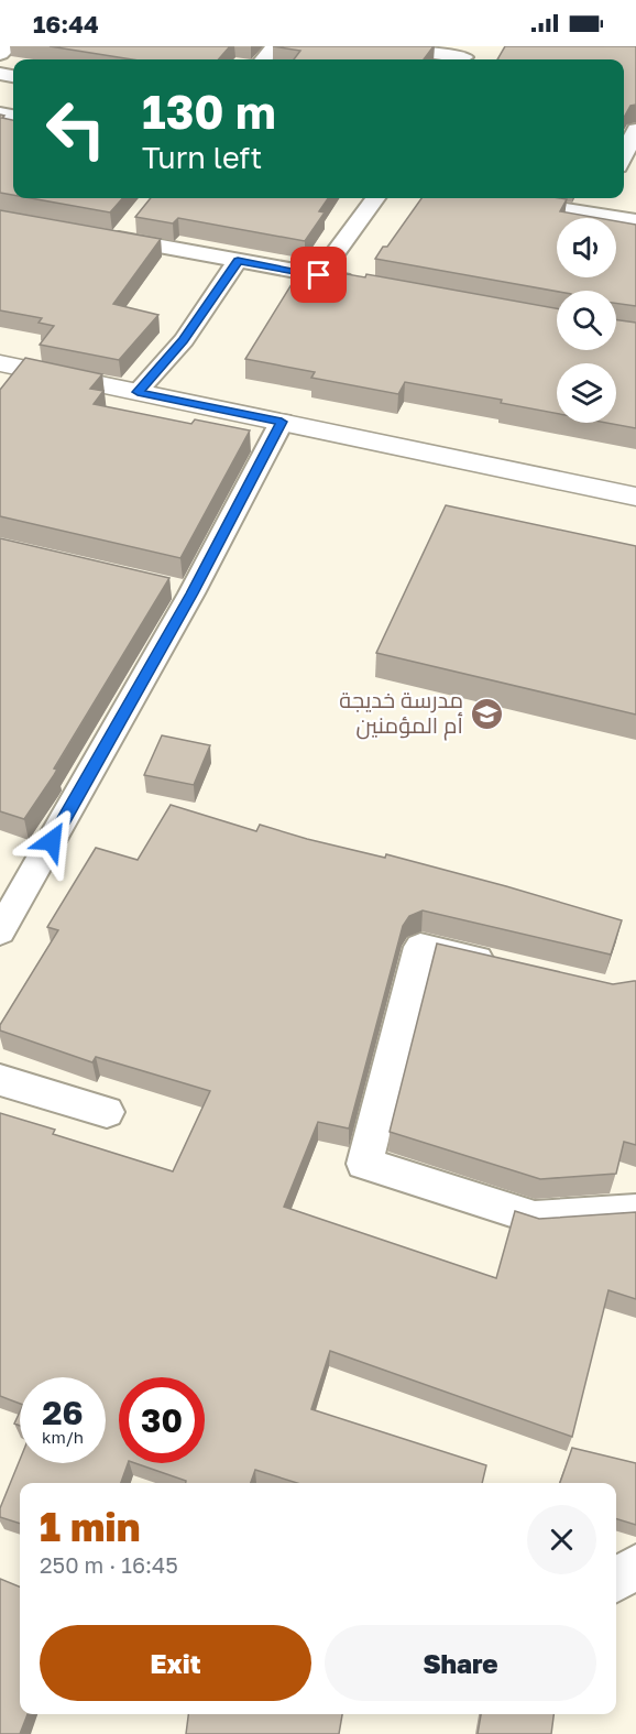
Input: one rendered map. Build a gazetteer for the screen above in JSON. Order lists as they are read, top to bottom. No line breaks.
{"places":{"school or university":["مدرسة خديجة أم المؤمنين"]},"page":{"status":"16:44","turn":["130 m","Turn left"],"speed":"26 km/h","limit":"30","heading":["1 min","250 m · 16:45"],"buttons":["Exit","Share"]}}
